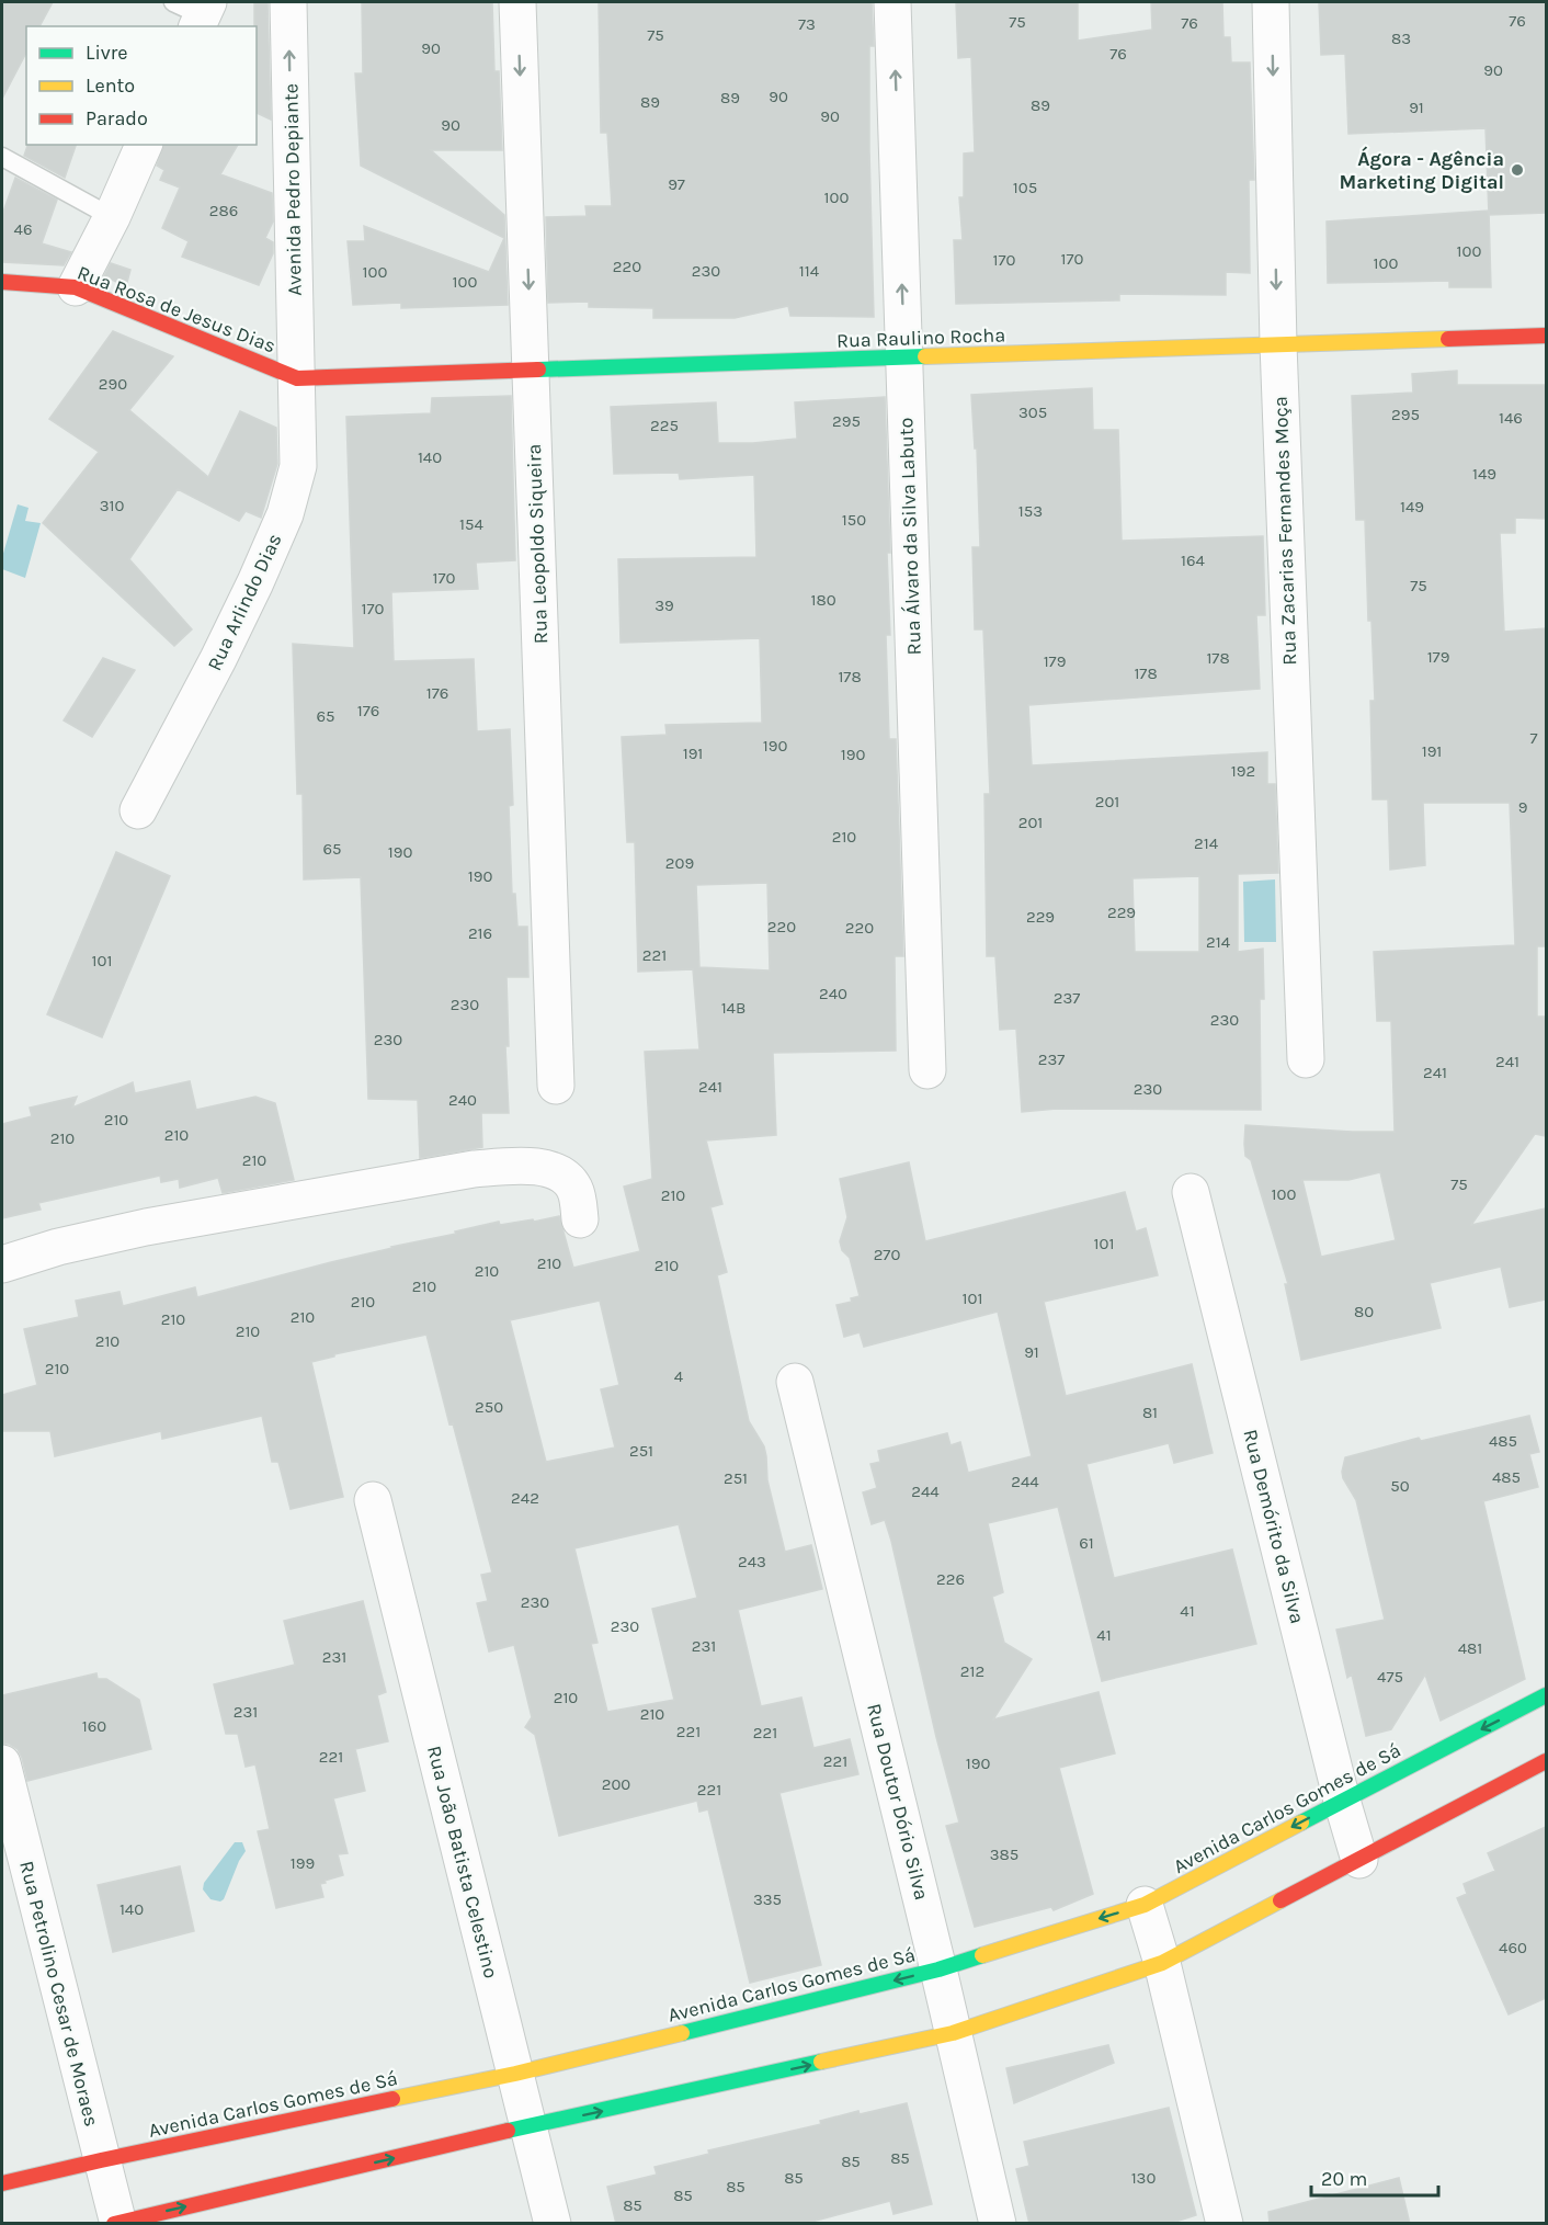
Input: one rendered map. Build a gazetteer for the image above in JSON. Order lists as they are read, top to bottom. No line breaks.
{"streets":{"street":["Avenida Pedro Depiante","Rua Rosa de Jesus Dias","Rua Raulino Rocha","Rua Zacarias Fernandes Moça","Rua Álvaro da Silva Labuto","Rua Leopoldo Siqueira","Rua Arlindo Dias","Rua Demórito da Silva","Rua Doutor Dório Silva","Avenida Carlos Gomes de Sá","Rua João Batista Celestino","Rua Petrolino Cesar de Moraes"]},"crossings":[["Avenida Pedro Depiante","Rua Rosa de Jesus Dias"],["Avenida Pedro Depiante","Rua Raulino Rocha"],["Avenida Pedro Depiante","Rua Arlindo Dias"],["Rua Rosa de Jesus Dias","Rua Raulino Rocha"],["Rua Rosa de Jesus Dias","Rua Arlindo Dias"],["Rua Raulino Rocha","Rua Zacarias Fernandes Moça"],["Rua Raulino Rocha","Rua Álvaro da Silva Labuto"],["Rua Raulino Rocha","Rua Leopoldo Siqueira"],["Rua Raulino Rocha","Rua Arlindo Dias"],["Rua Demórito da Silva","Avenida Carlos Gomes de Sá"],["Rua Doutor Dório Silva","Avenida Carlos Gomes de Sá"],["Avenida Carlos Gomes de Sá","Rua João Batista Celestino"],["Avenida Carlos Gomes de Sá","Rua Petrolino Cesar de Moraes"]],"one_way":["Avenida Pedro Depiante"],"places":["Ágora - Agência Marketing Digital"],"house_numbers":["76","75","76","73","75","83","90","76","90","90","89","89","89","91","90","90","97","105","100","286","46","100","170","170","100","220","230","114","100","100","290","305","295","146","295","225","140","149","310","149","153","150","154","164","170","75","180","39","170","179","178","179","178","178","176","176","65","7","190","191","191","190","192","201","9","201","210","214","65","190","209","190","229","229","220","220","216","214","221","101","240","237","230","14B","230","230","237","241","241","241","230","240","210","210","210","210","75","100","210","101","270","210","210","210","210","101","210","80","210","210","210","210","91","210","4","250","81","485","251","485","251","244","50","244","242","61","243","226","230","41","230","41","231","481","231","212","475","210","231","210","160","221","221","221","221","190","200","221","385","199","335","140","460","85","85","85","130","85","85","85"],"legend":["Livre","Lento","Parado"],"scale_bar":"20 m"}
